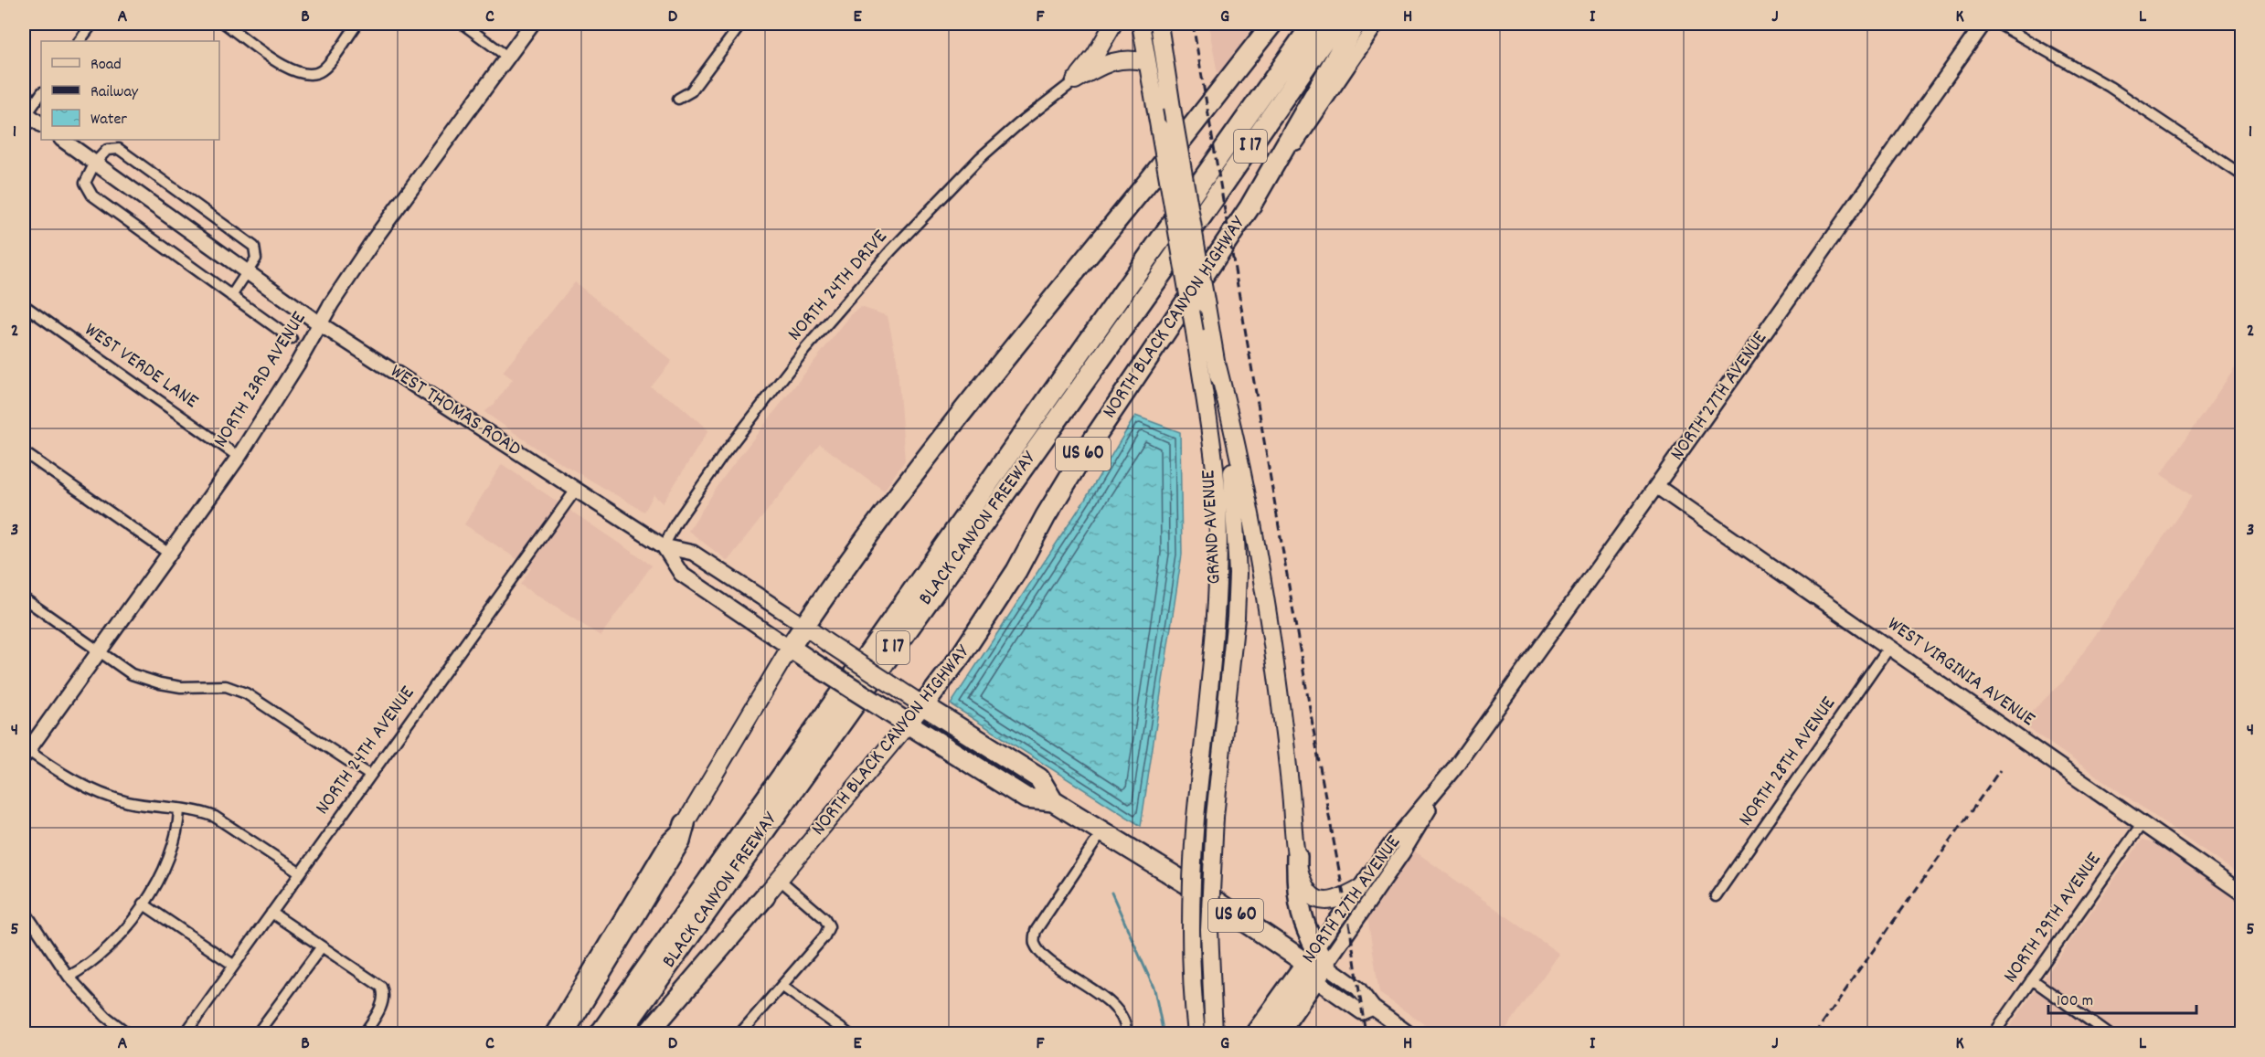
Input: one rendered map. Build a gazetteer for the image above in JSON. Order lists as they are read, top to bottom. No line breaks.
{"streets":{"highway":["I 17","NORTH BLACK CANYON HIGHWAY","NORTH 27TH AVENUE","WEST THOMAS ROAD","US 60","BLACK CANYON FREEWAY"],"main road":["NORTH 23RD AVENUE","GRAND AVENUE","WEST VIRGINIA AVENUE"],"street":["NORTH 24TH DRIVE","WEST VERDE LANE","NORTH 24TH AVENUE","NORTH 28TH AVENUE","NORTH 29TH AVENUE"]},"crossings":[["NORTH 24TH DRIVE","WEST THOMAS ROAD"],["NORTH BLACK CANYON HIGHWAY","WEST THOMAS ROAD"],["WEST VERDE LANE","NORTH 23RD AVENUE"],["NORTH 23RD AVENUE","WEST THOMAS ROAD"],["NORTH 27TH AVENUE","WEST THOMAS ROAD"],["NORTH 27TH AVENUE","WEST VIRGINIA AVENUE"],["WEST THOMAS ROAD","NORTH 24TH AVENUE"],["WEST VIRGINIA AVENUE","NORTH 28TH AVENUE"],["WEST VIRGINIA AVENUE","NORTH 29TH AVENUE"]],"legend":["Road","Railway","Water"],"scale_bar":"100 m","grid":{"columns":["A","B","C","D","E","F","G","H","I","J","K","L"],"rows":["1","2","3","4","5"]}}
